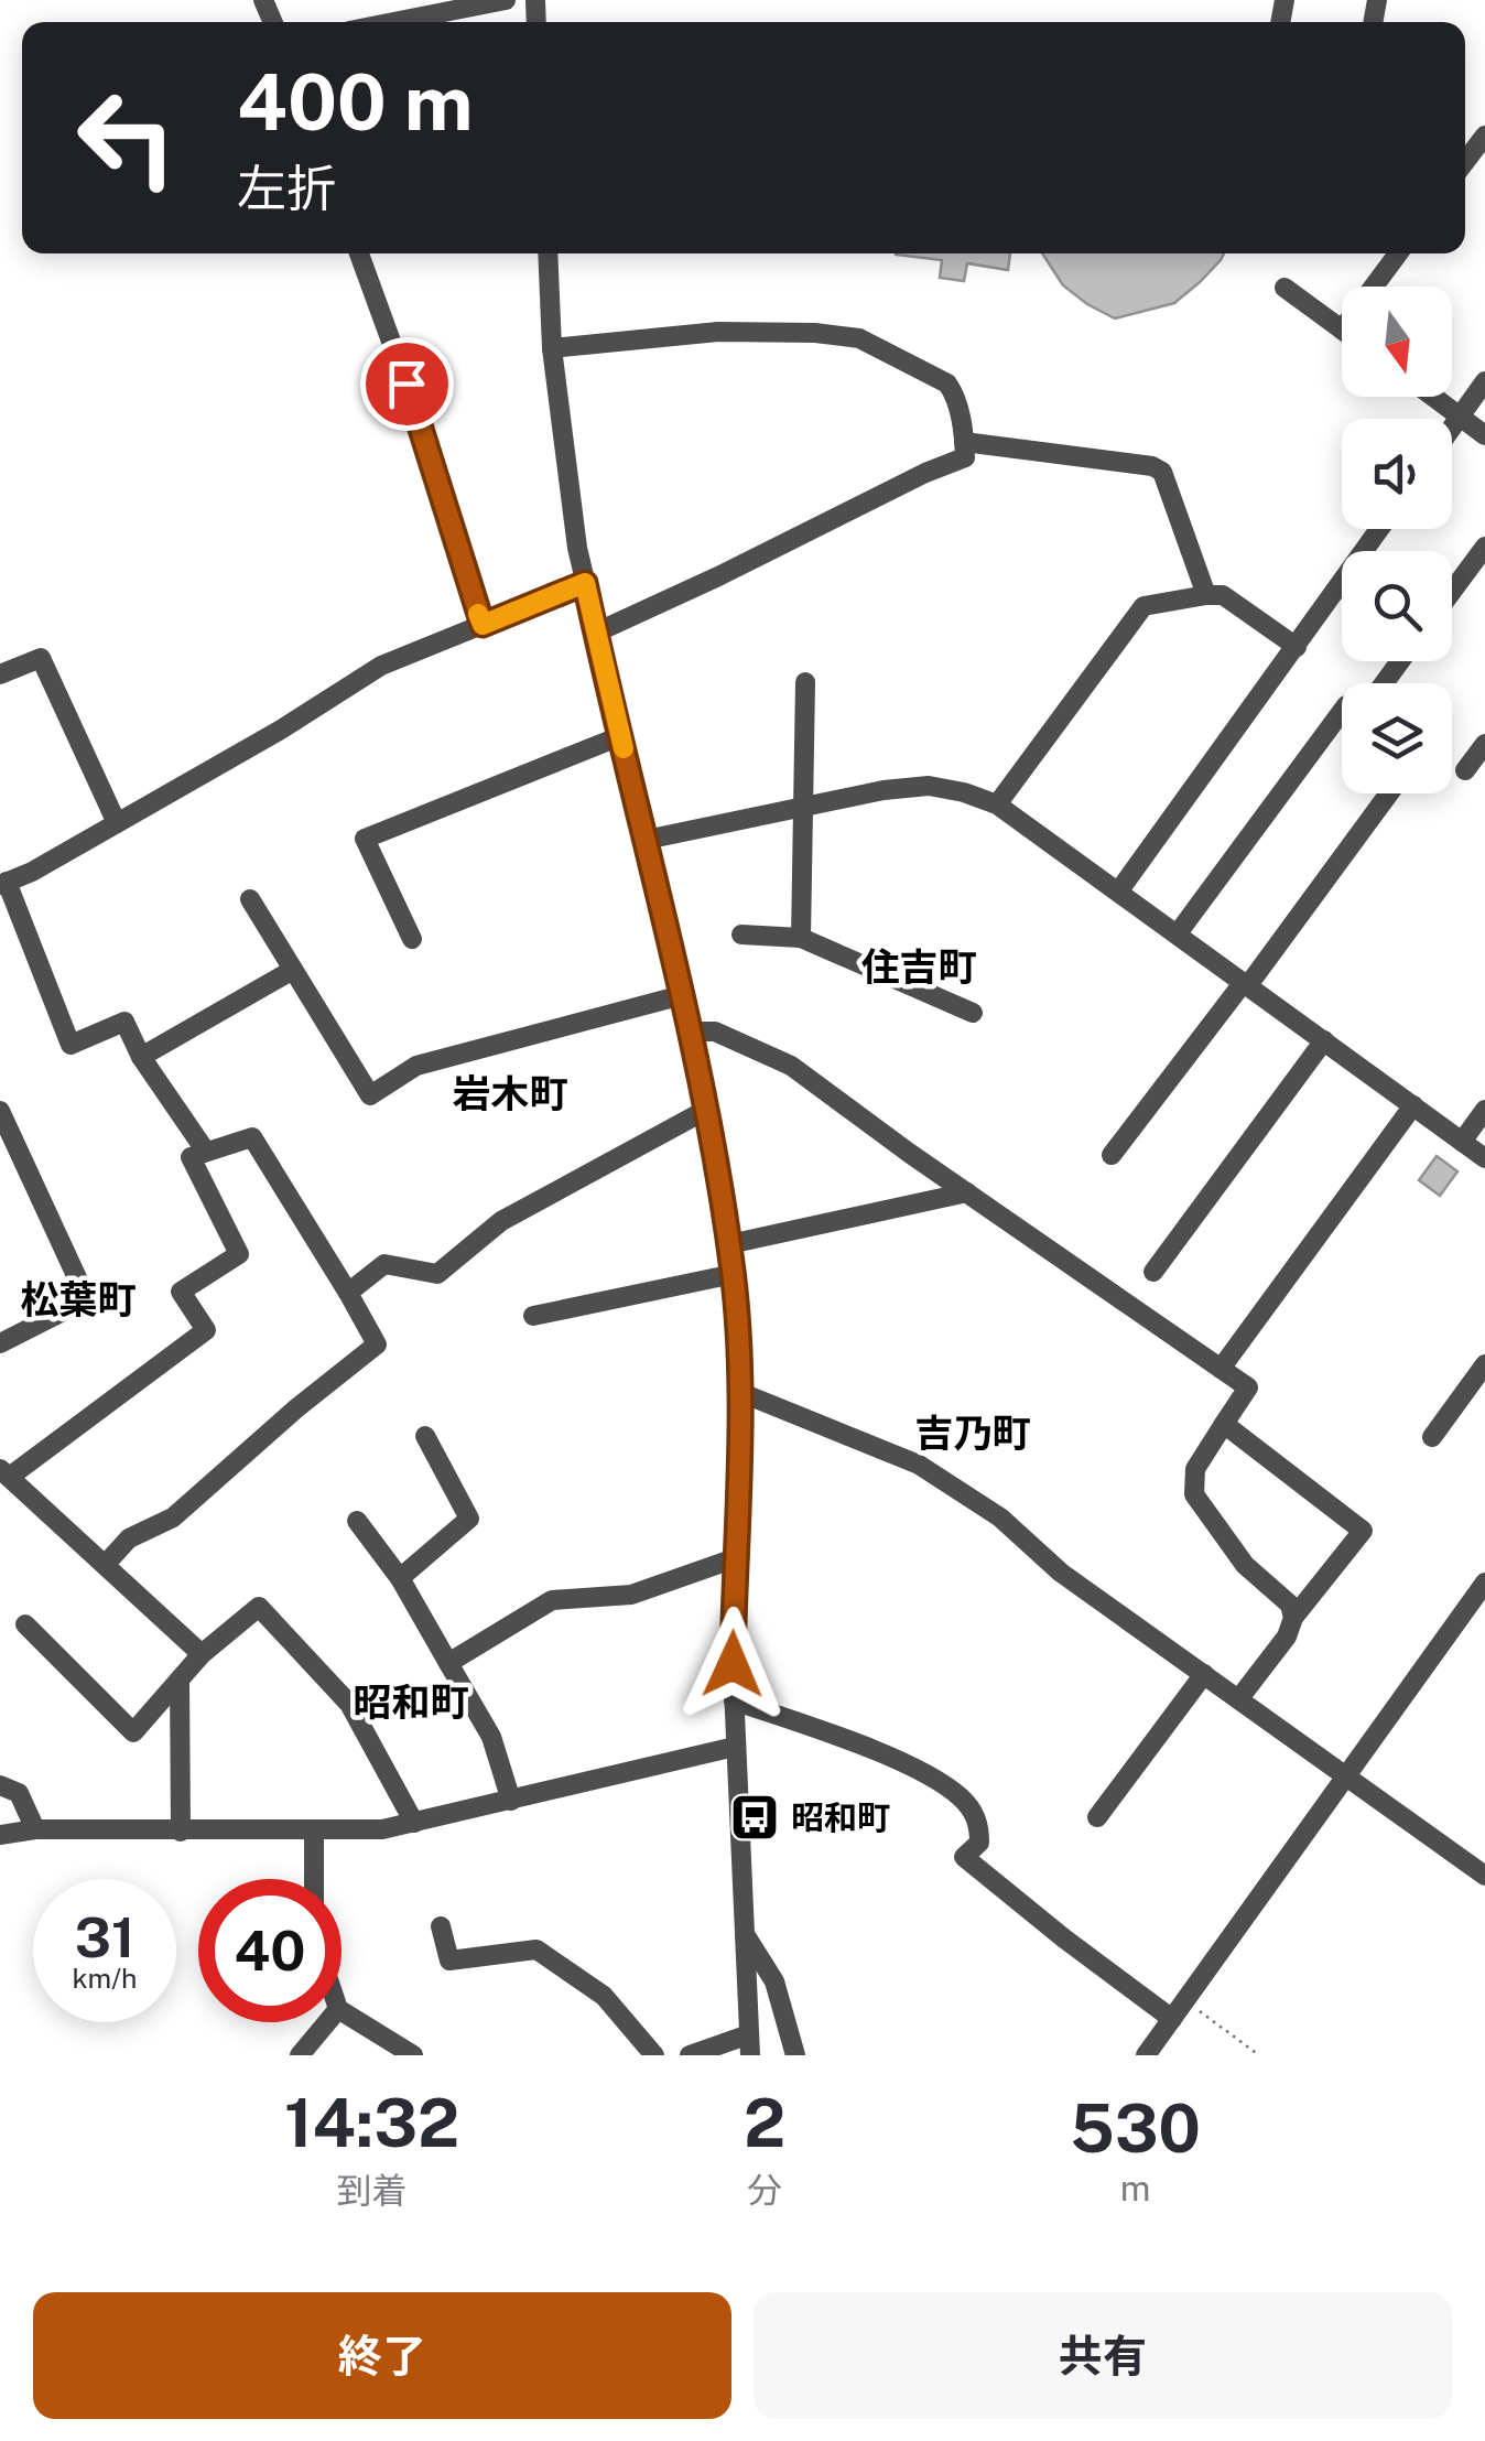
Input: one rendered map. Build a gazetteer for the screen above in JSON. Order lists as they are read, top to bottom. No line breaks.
{"districts":["住吉町","岩木町","松葉町","吉乃町","昭和町"],"places":{"bus stop":["昭和町"]},"north":"bottom","page":{"turn":["400 m","左折"],"speed":"31 km/h","limit":"40","eta":["14:32","到着","2","分","530","m"],"buttons":["終了","共有"]}}
